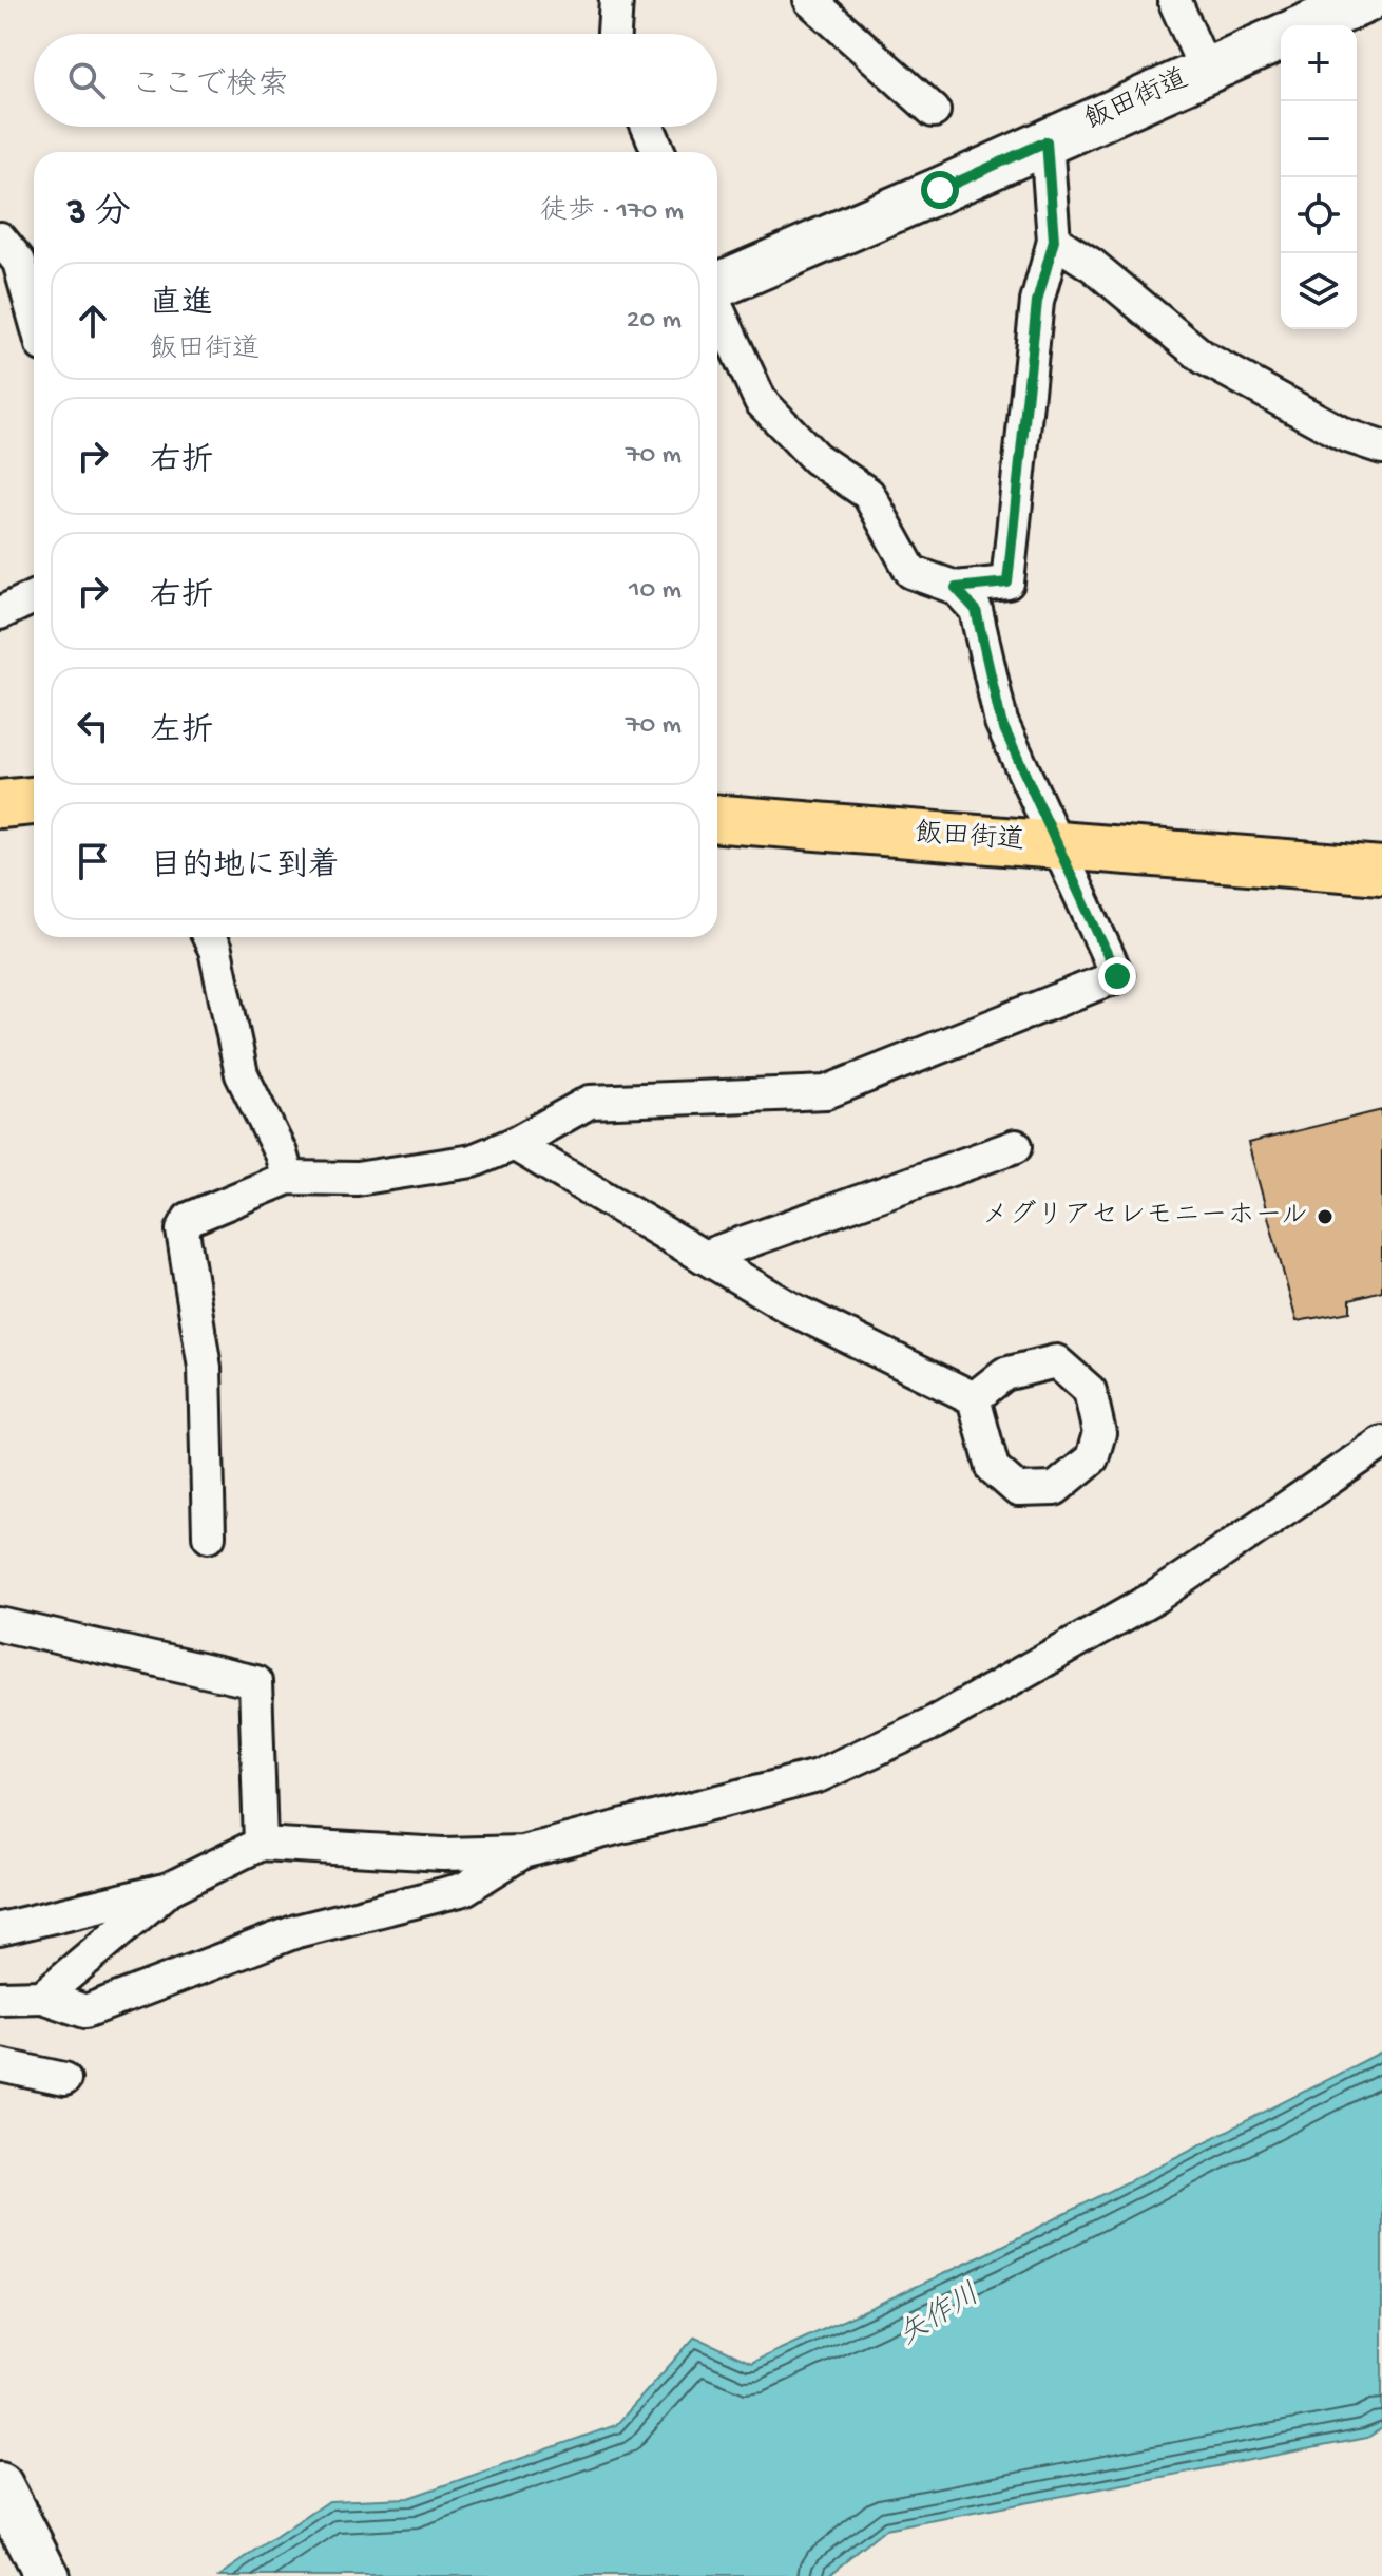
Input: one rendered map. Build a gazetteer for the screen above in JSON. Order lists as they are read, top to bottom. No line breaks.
{"streets":{"highway":["飯田街道"]},"water":["矢作川"],"places":["メグリアセレモニーホール"],"page":{"map_buttons":["+","−"],"search":"ここで検索","heading":["3 分","徒歩 · 170 m"],"list":[["直進","飯田街道","20 m"],["右折","70 m"],["右折","10 m"],["左折","70 m"],"目的地に到着"]}}
